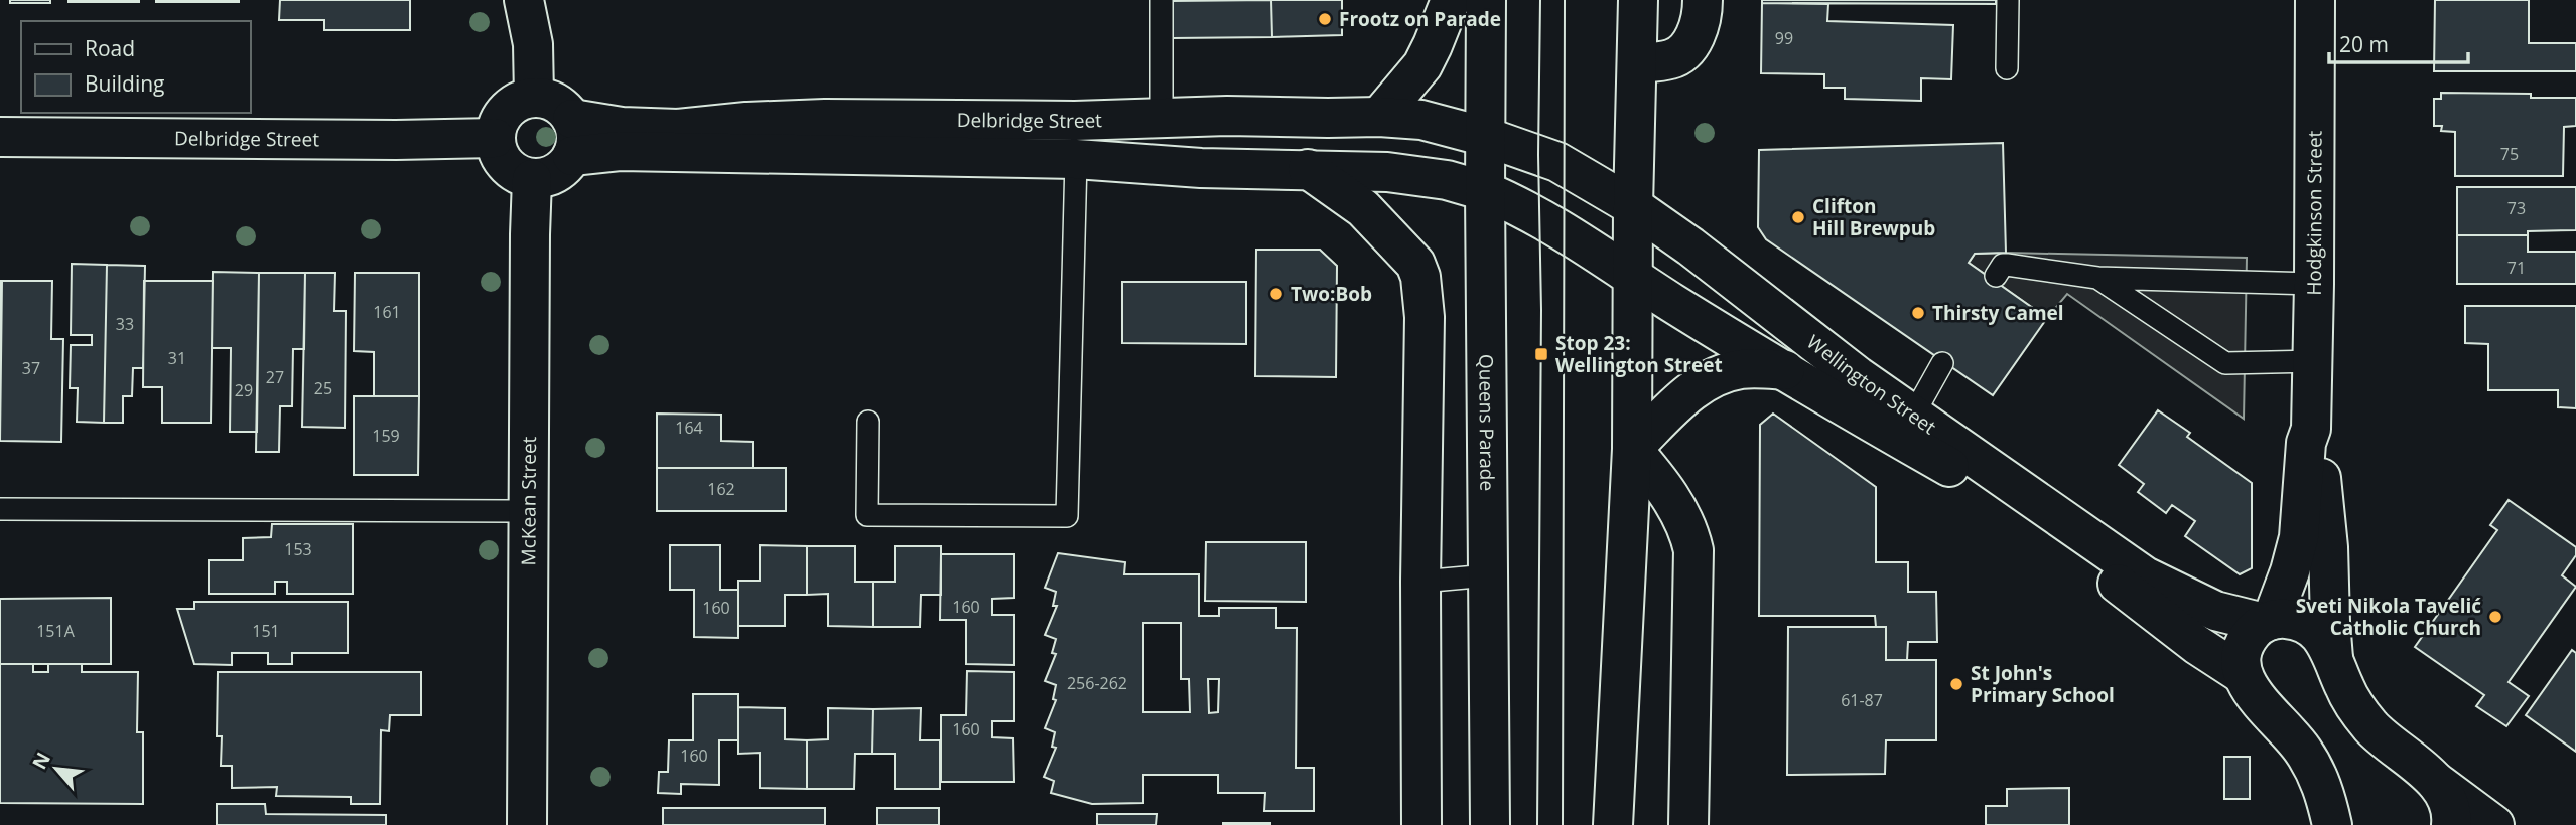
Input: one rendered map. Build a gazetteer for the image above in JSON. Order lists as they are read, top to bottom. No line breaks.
{"streets":{"street":["Delbridge Street","Hodgkinson Street","Wellington Street","Queens Parade","McKean Street"]},"crossings":[["Delbridge Street","Wellington Street"],["Delbridge Street","Queens Parade"],["Delbridge Street","McKean Street"],["Hodgkinson Street","Wellington Street"],["Wellington Street","Queens Parade"]],"places":{"other":["Frootz on Parade","Clifton Hill Brewpub","Two:Bob","Thirsty Camel","Sveti Nikola Tavelić Catholic Church","St John's Primary School"],"transit":["Stop 23: Wellington Street"]},"house_numbers":["99","75","73","71","161","33","31","37","27","25","29","164","159","162","153","160","160","151A","151","256-262","61-87","160","160"],"legend":["Road","Building"],"scale_bar":"20 m","north":"top left"}
